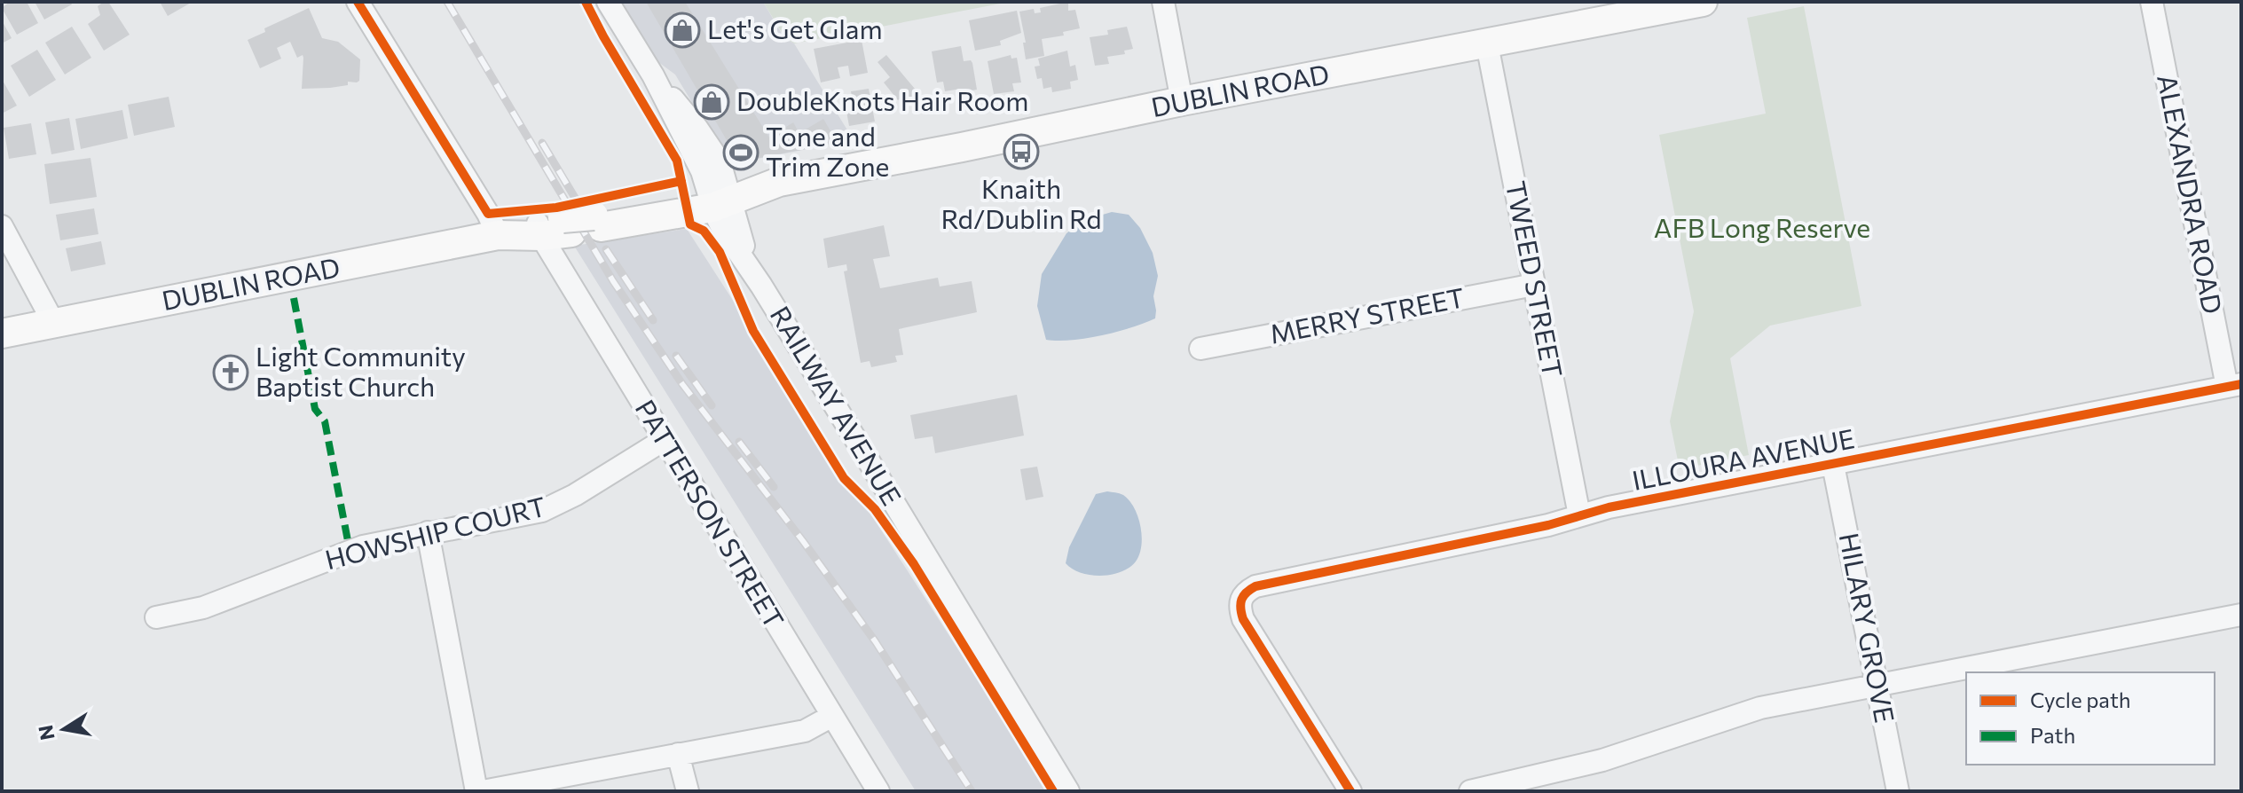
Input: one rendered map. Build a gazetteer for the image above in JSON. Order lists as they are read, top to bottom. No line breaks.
{"streets":{"main road":["DUBLIN ROAD"],"street":["ALEXANDRA ROAD","TWEED STREET","MERRY STREET","RAILWAY AVENUE","ILLOURA AVENUE","PATTERSON STREET","HOWSHIP COURT","HILARY GROVE"]},"crossings":[["DUBLIN ROAD","TWEED STREET"],["DUBLIN ROAD","RAILWAY AVENUE"],["DUBLIN ROAD","PATTERSON STREET"],["ALEXANDRA ROAD","ILLOURA AVENUE"],["TWEED STREET","MERRY STREET"],["TWEED STREET","ILLOURA AVENUE"],["ILLOURA AVENUE","HILARY GROVE"],["PATTERSON STREET","HOWSHIP COURT"]],"parks":["AFB Long Reserve"],"places":{"shop":["Let's Get Glam","DoubleKnots Hair Room"],"bus stop":["Knaith Rd/Dublin Rd"],"sports":["Tone and Trim Zone"],"church":["Light Community Baptist Church"]},"legend":["Cycle path","Path"],"north":"left"}
